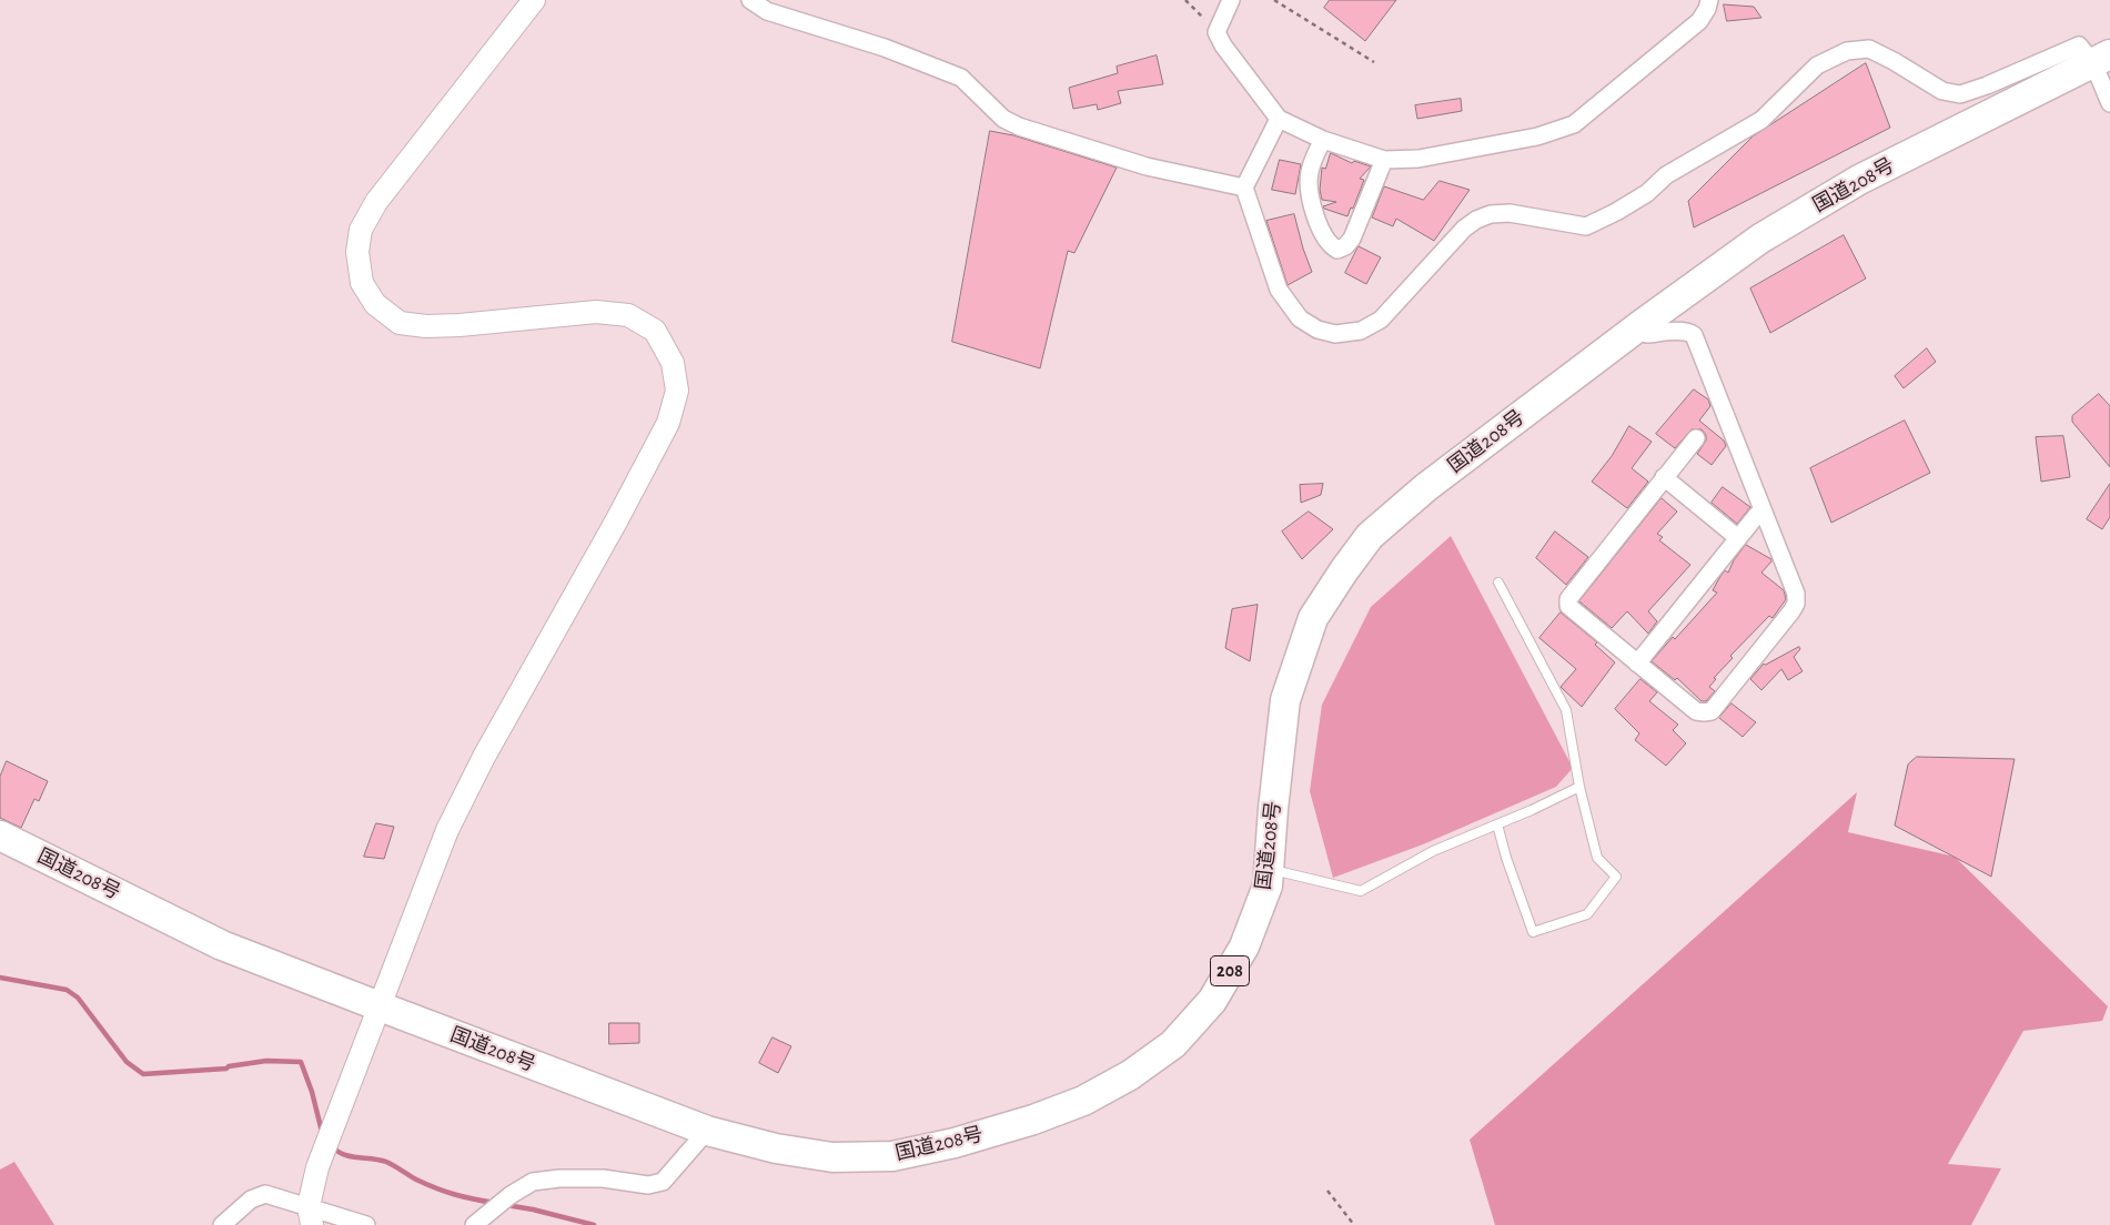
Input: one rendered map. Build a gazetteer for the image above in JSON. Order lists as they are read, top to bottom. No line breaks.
{"streets":{"highway":["国道208号","208"]}}
